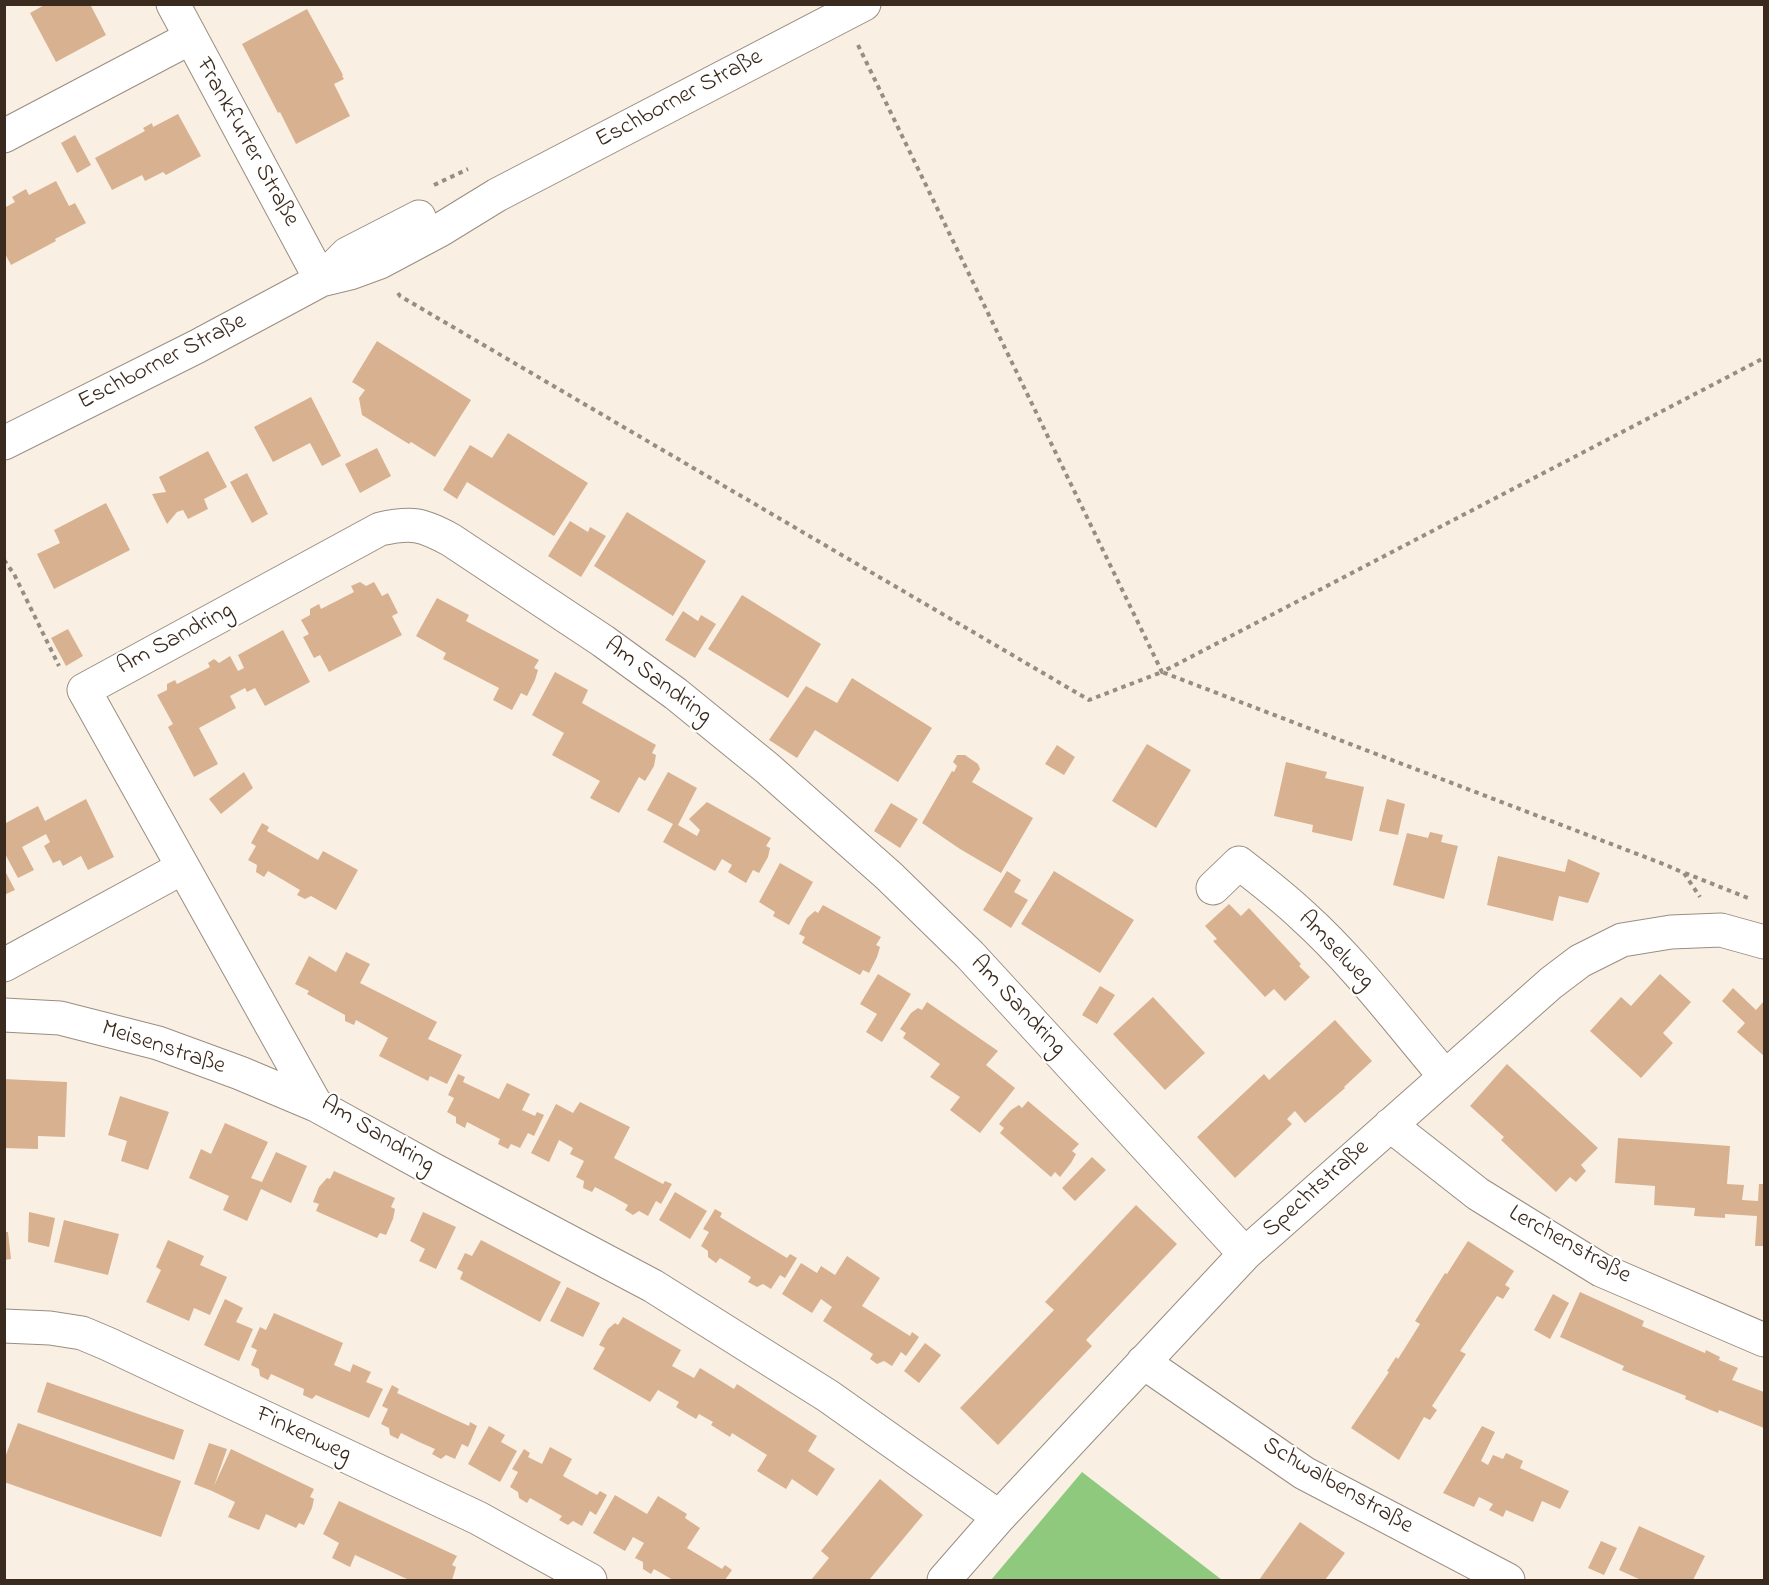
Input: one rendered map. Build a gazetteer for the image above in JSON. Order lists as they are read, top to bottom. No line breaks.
{"streets":{"street":["Eschborner Straße","Frankfurter Straße","Am Sandring","Amselweg","Meisenstraße","Spechtstraße","Lerchenstraße","Finkenweg","Schwalbenstraße"]},"crossings":[["Eschborner Straße","Frankfurter Straße"],["Am Sandring","Meisenstraße"],["Am Sandring","Spechtstraße"],["Amselweg","Spechtstraße"],["Spechtstraße","Lerchenstraße"],["Spechtstraße","Schwalbenstraße"]]}
